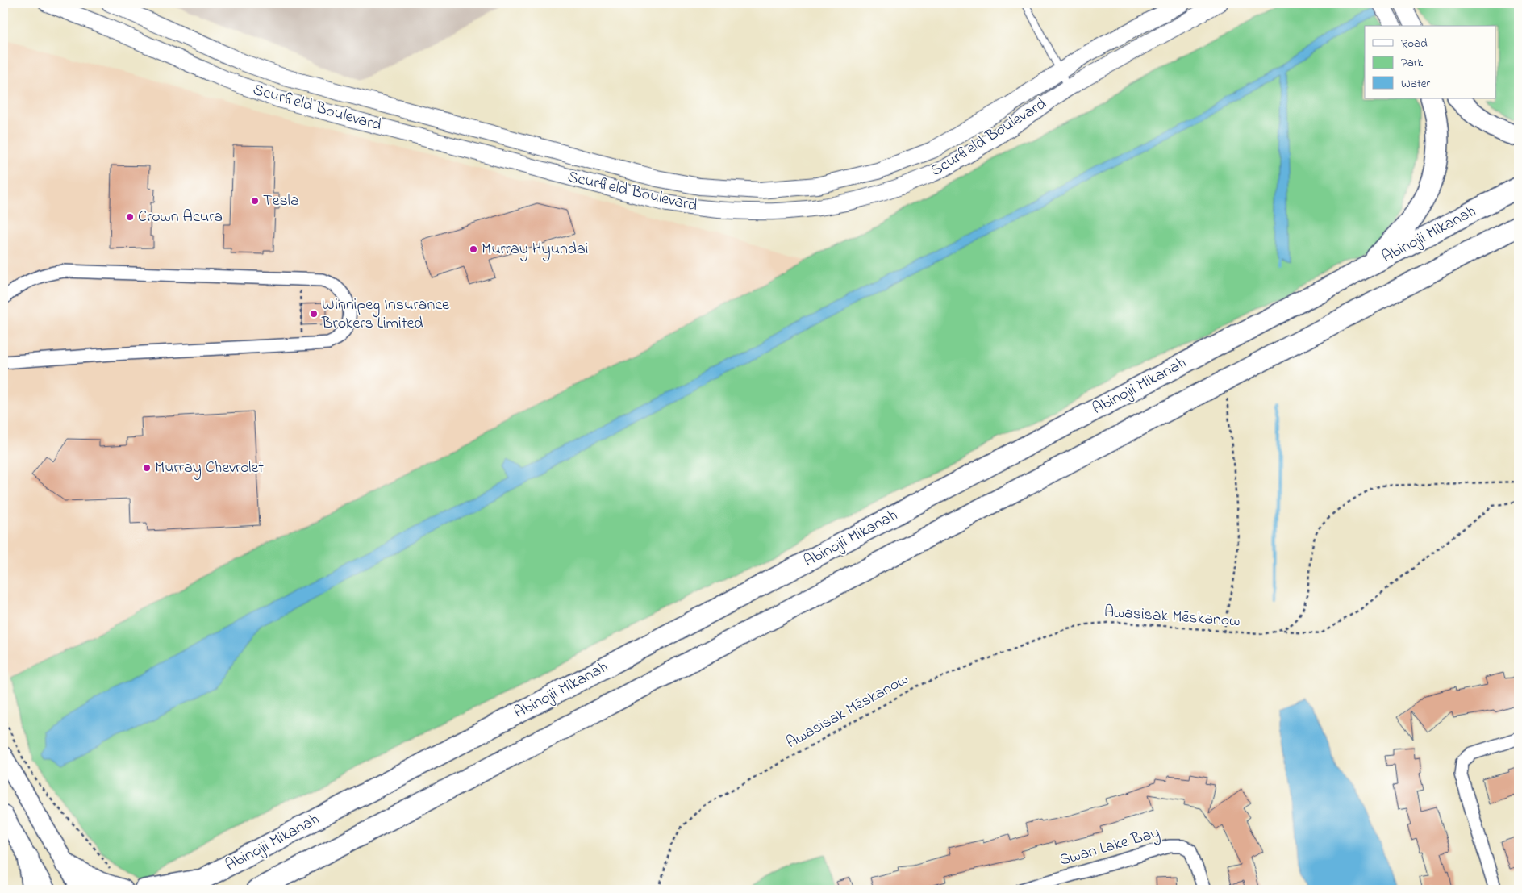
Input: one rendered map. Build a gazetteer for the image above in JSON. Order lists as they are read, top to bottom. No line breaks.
{"streets":{"main road":["Abinojii Mikanah"],"street":["Scurfield Boulevard","Swan Lake Bay"],"path":["Awasisak Mēskanow"]},"places":["Tesla","Crown Acura","Murray Hyundai","Winnipeg Insurance Brokers Limited","Murray Chevrolet"],"legend":["Road","Park","Water"]}
